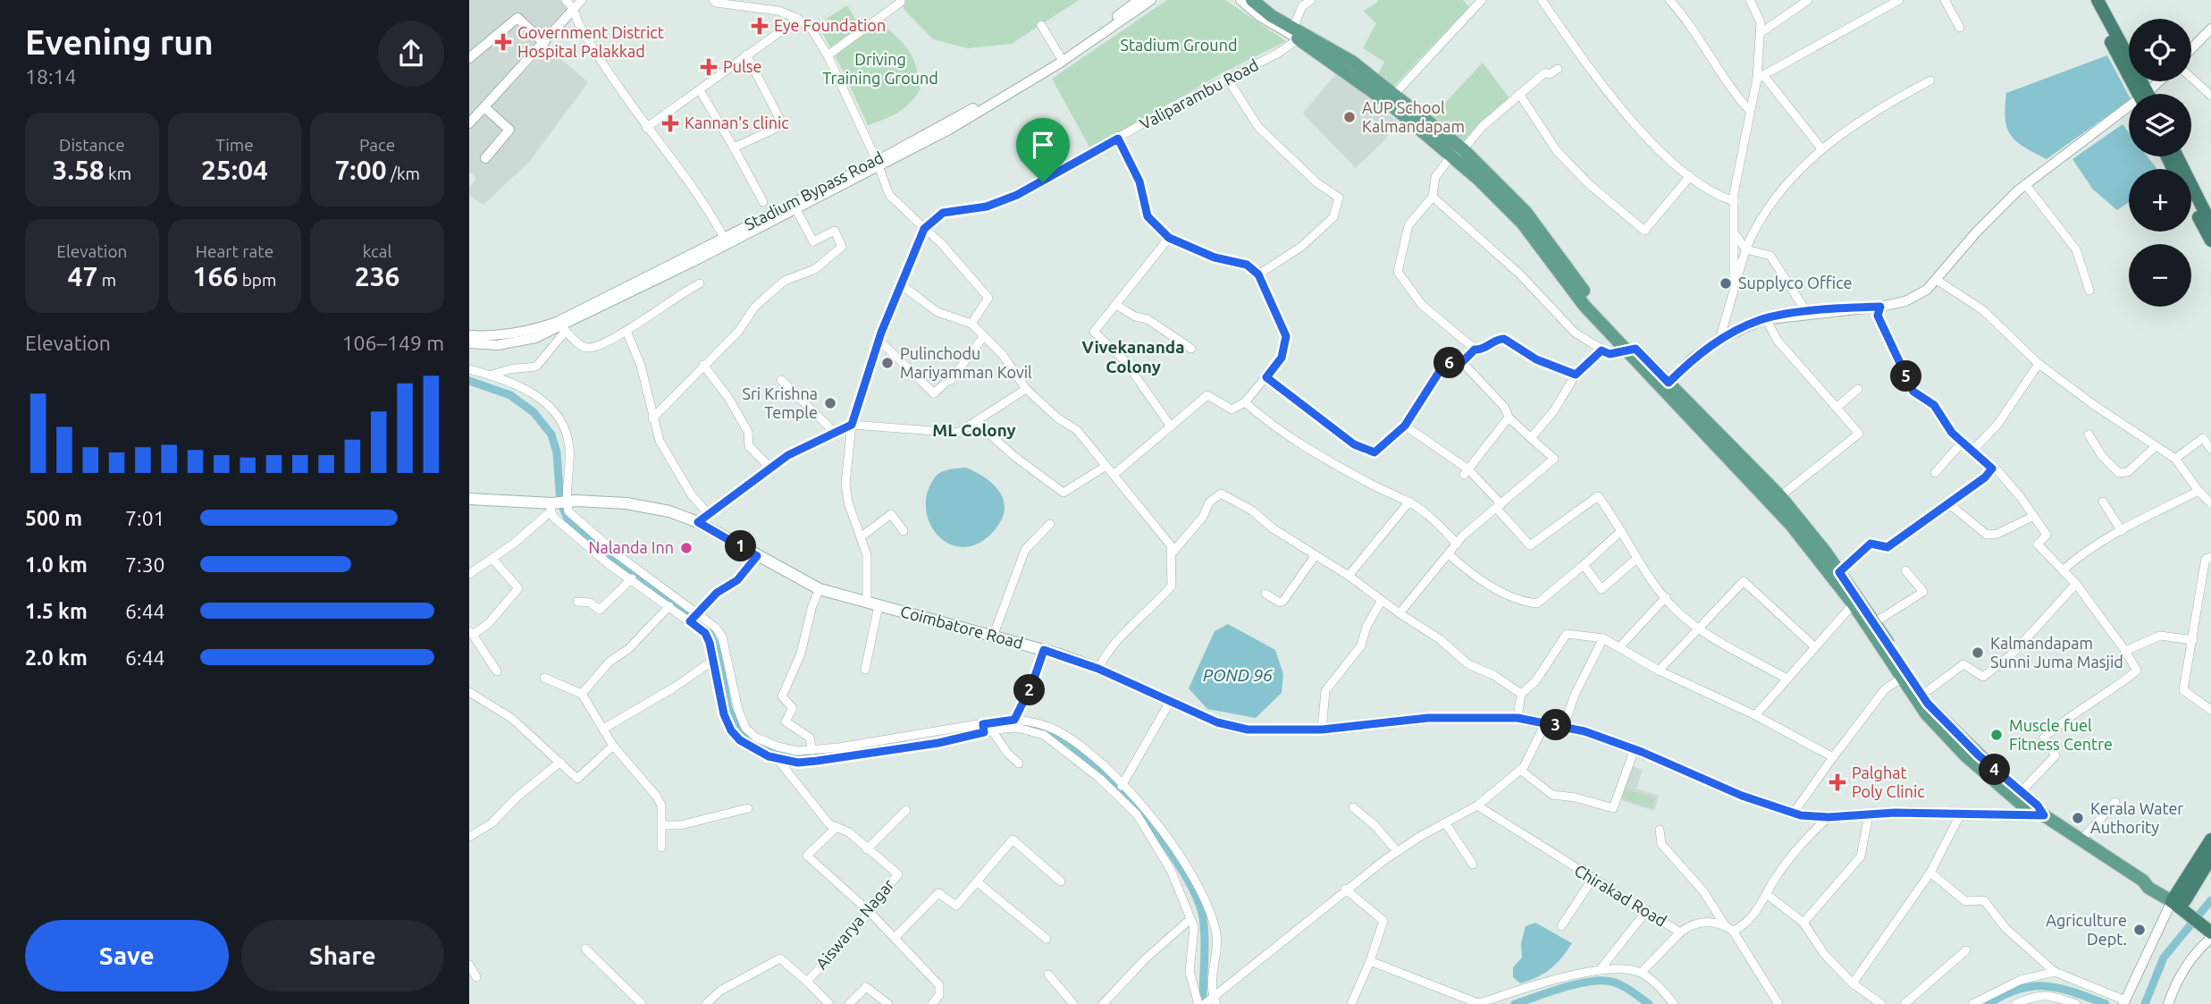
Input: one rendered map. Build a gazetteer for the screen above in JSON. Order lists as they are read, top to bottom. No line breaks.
{"streets":{"main road":["Coimbatore Road"],"street":["Valiparambu Road","Stadium Bypass Road","Chirakad Road","Aiswarya Nagar"]},"districts":["Vivekananda Colony","ML Colony"],"water":["POND 96"],"parks":["Stadium Ground","Driving Training Ground"],"places":{"health":["Eye Foundation","Government District Hospital Palakkad","Pulse","Kannan's clinic","Palghat Poly Clinic"],"other":["AUP School Kalmandapam","Supplyco Office","Pulinchodu Mariyamman Kovil","Sri Krishna Temple","Nalanda Inn","Kalmandapam Sunni Juma Masjid","Muscle fuel Fitness Centre","Kerala Water Authority","Agriculture Dept."]},"page":{"heading":["Evening run","18:14"],"map_buttons":["+","−"],"stats":[["Distance","3.58 km"],["Time","25:04"],["Pace","7:00 /km"],["Elevation","47 m"],["Heart rate","166 bpm"],["kcal","236"]],"chart":["Elevation","106–149 m"],"pins":["6","5","1","2","3","4"],"list":[{"name":"500 m","note":"7:01"},{"name":"1.0 km","note":"7:30"},{"name":"1.5 km","note":"6:44"},{"name":"2.0 km","note":"6:44"}],"buttons":["Save","Share"]}}
